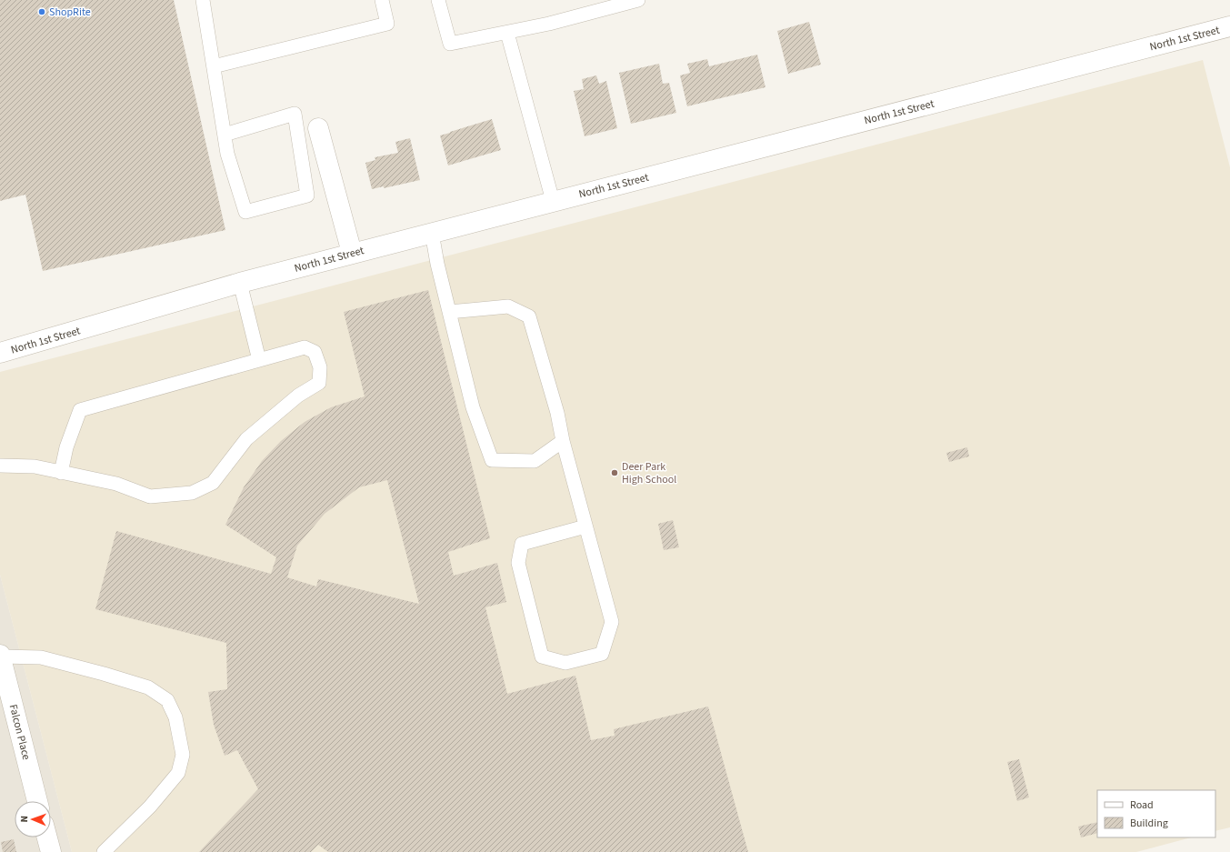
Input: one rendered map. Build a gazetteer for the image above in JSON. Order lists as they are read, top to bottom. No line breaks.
{"streets":{"street":["North 1st Street","Falcon Place"]},"places":["ShopRite","Deer Park High School"],"legend":["Road","Building"],"north":"left"}
